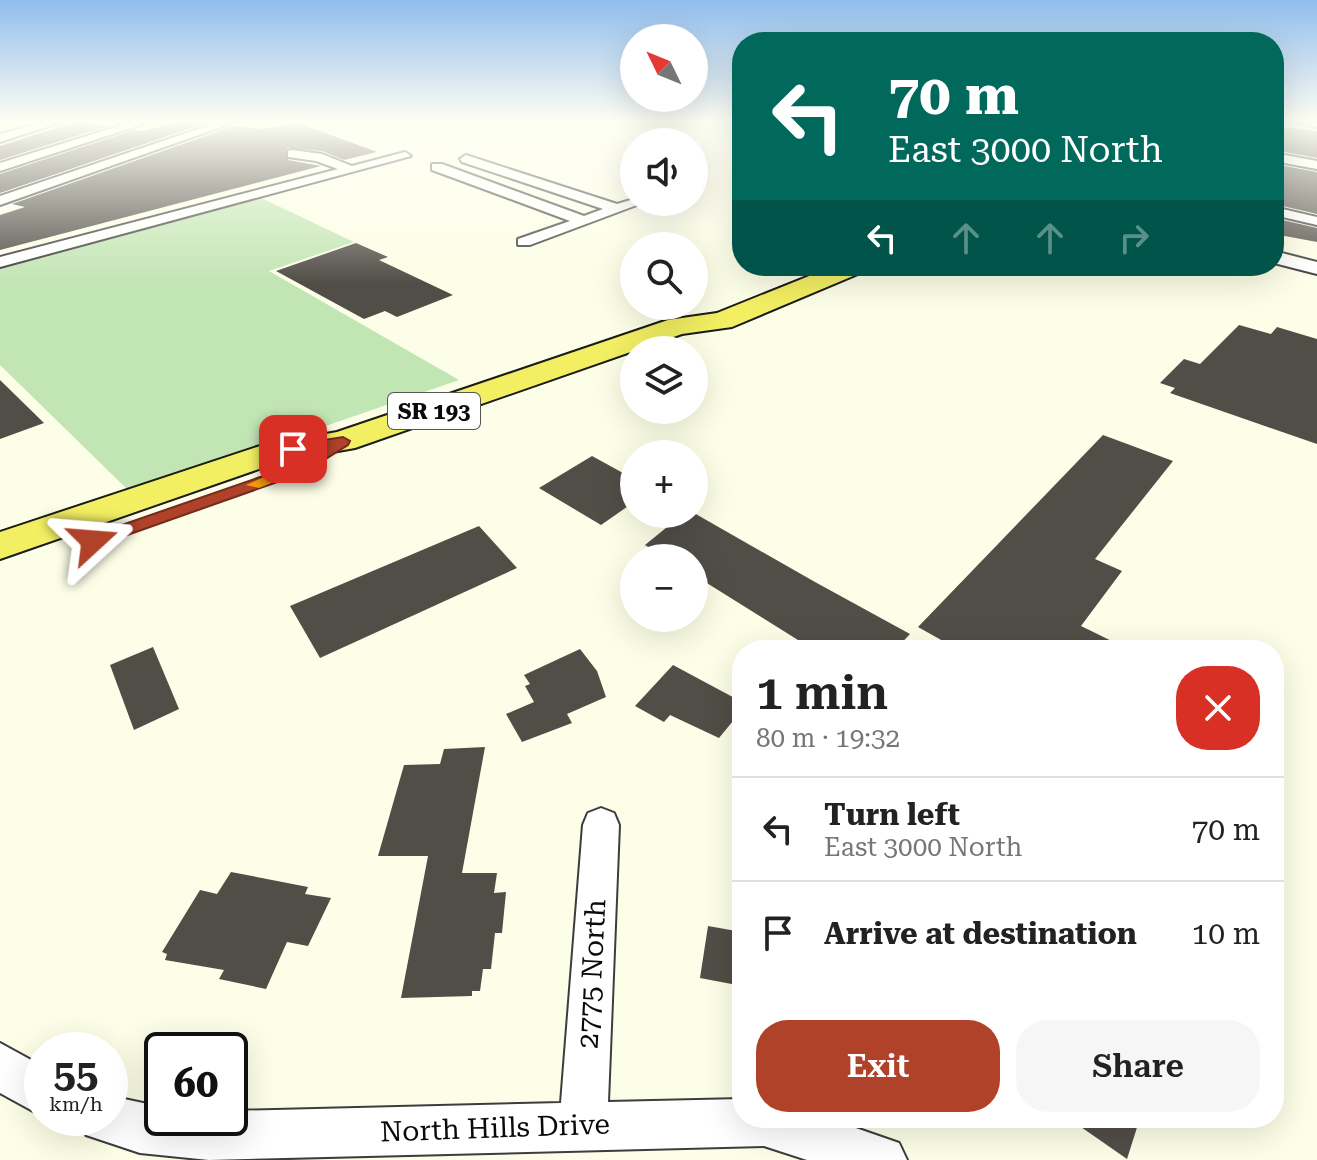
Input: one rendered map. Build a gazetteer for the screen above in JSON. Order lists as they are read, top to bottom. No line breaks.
{"streets":{"main road":["SR 193"],"street":["2775 North","North Hills Drive"]},"crossings":[["2775 North","North Hills Drive"]],"north":"top left","page":{"map_buttons":["+","−"],"turn":["70 m","East 3000 North"],"heading":["1 min","80 m · 19:32"],"list":[{"name":"Turn left","note":"East 3000 North","value":"70 m"},{"name":"Arrive at destination","value":"10 m"}],"buttons":["Exit","Share"],"speed":"55 km/h","limit":"60"}}
